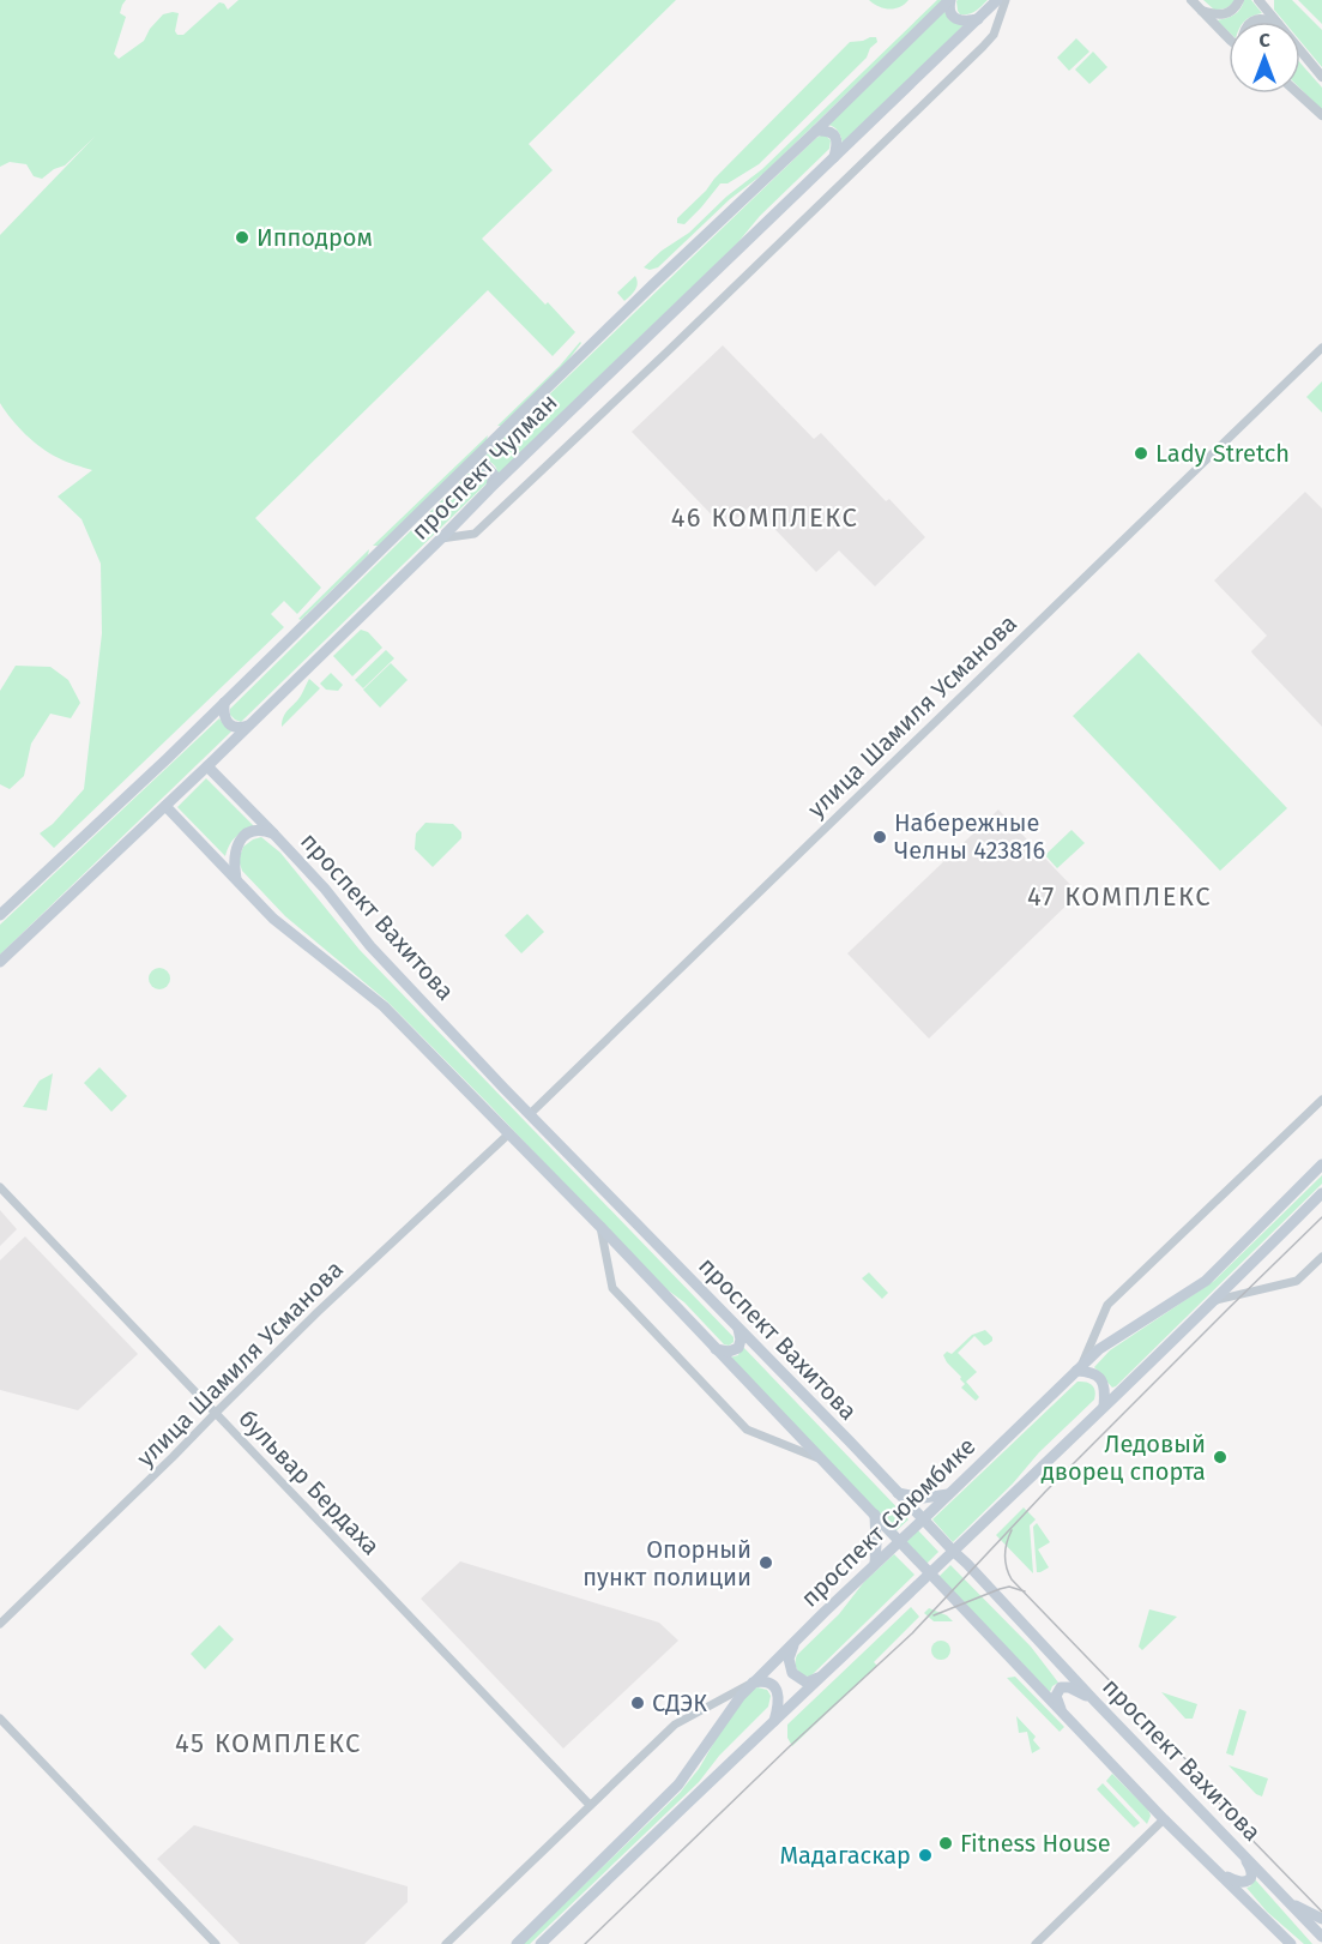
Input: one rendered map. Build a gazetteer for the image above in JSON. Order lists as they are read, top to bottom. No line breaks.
{"streets":{"main road":["проспект Чулман","проспект Вахитова","проспект Сююмбике"],"street":["улица Шамиля Усманова","бульвар Бердаха"]},"crossings":[["проспект Чулман","проспект Вахитова"],["улица Шамиля Усманова","проспект Вахитова"],["улица Шамиля Усманова","бульвар Бердаха"],["проспект Вахитова","проспект Сююмбике"]],"districts":["46 КОМПЛЕКС","47 КОМПЛЕКС","45 КОМПЛЕКС"],"places":["Ипподром","Lady Stretch","Набережные Челны 423816","Ледовый дворец спорта","Опорный пункт полиции","СДЭК","Fitness House","Мадагаскар"],"north":"top"}
